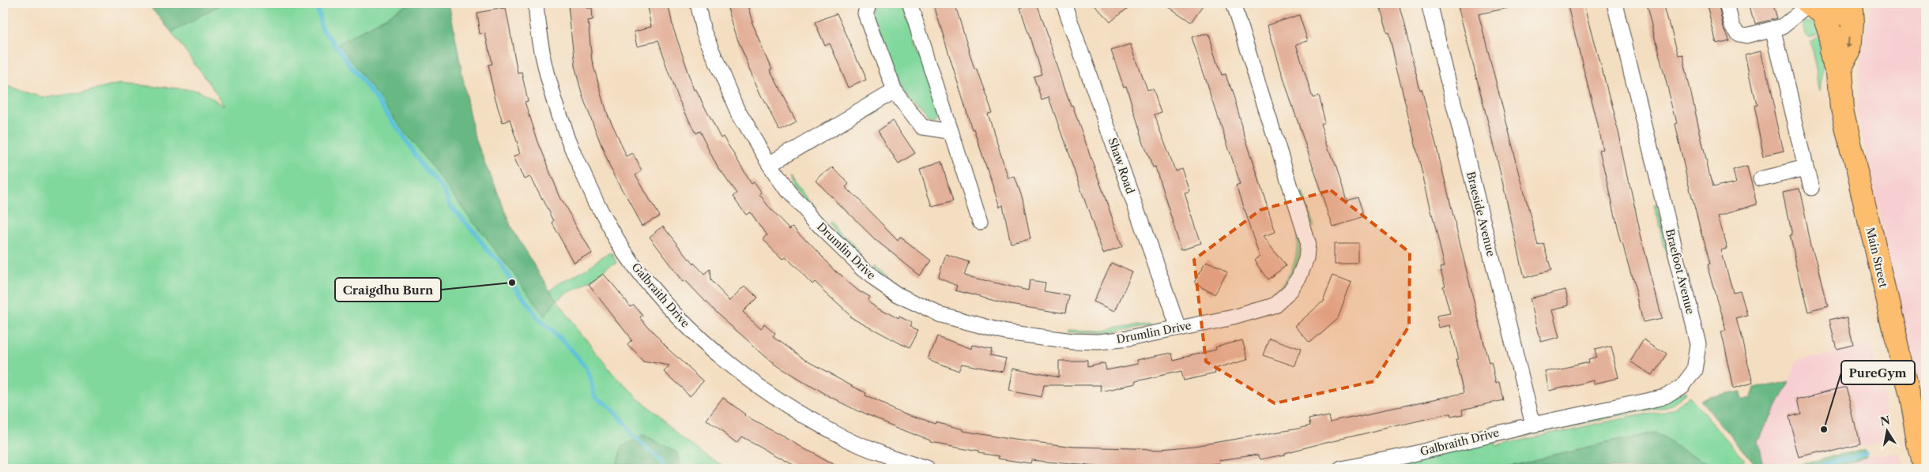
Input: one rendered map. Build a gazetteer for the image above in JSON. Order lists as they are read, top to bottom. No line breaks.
{"streets":{"main road":["Main Street"],"street":["Shaw Road","Braeside Avenue","Drumlin Drive","Braefoot Avenue","Galbraith Drive"]},"crossings":[["Shaw Road","Drumlin Drive"],["Braeside Avenue","Braefoot Avenue"],["Braeside Avenue","Galbraith Drive"],["Braefoot Avenue","Galbraith Drive"]],"places":["Craigdhu Burn","PureGym"],"north":"top"}
